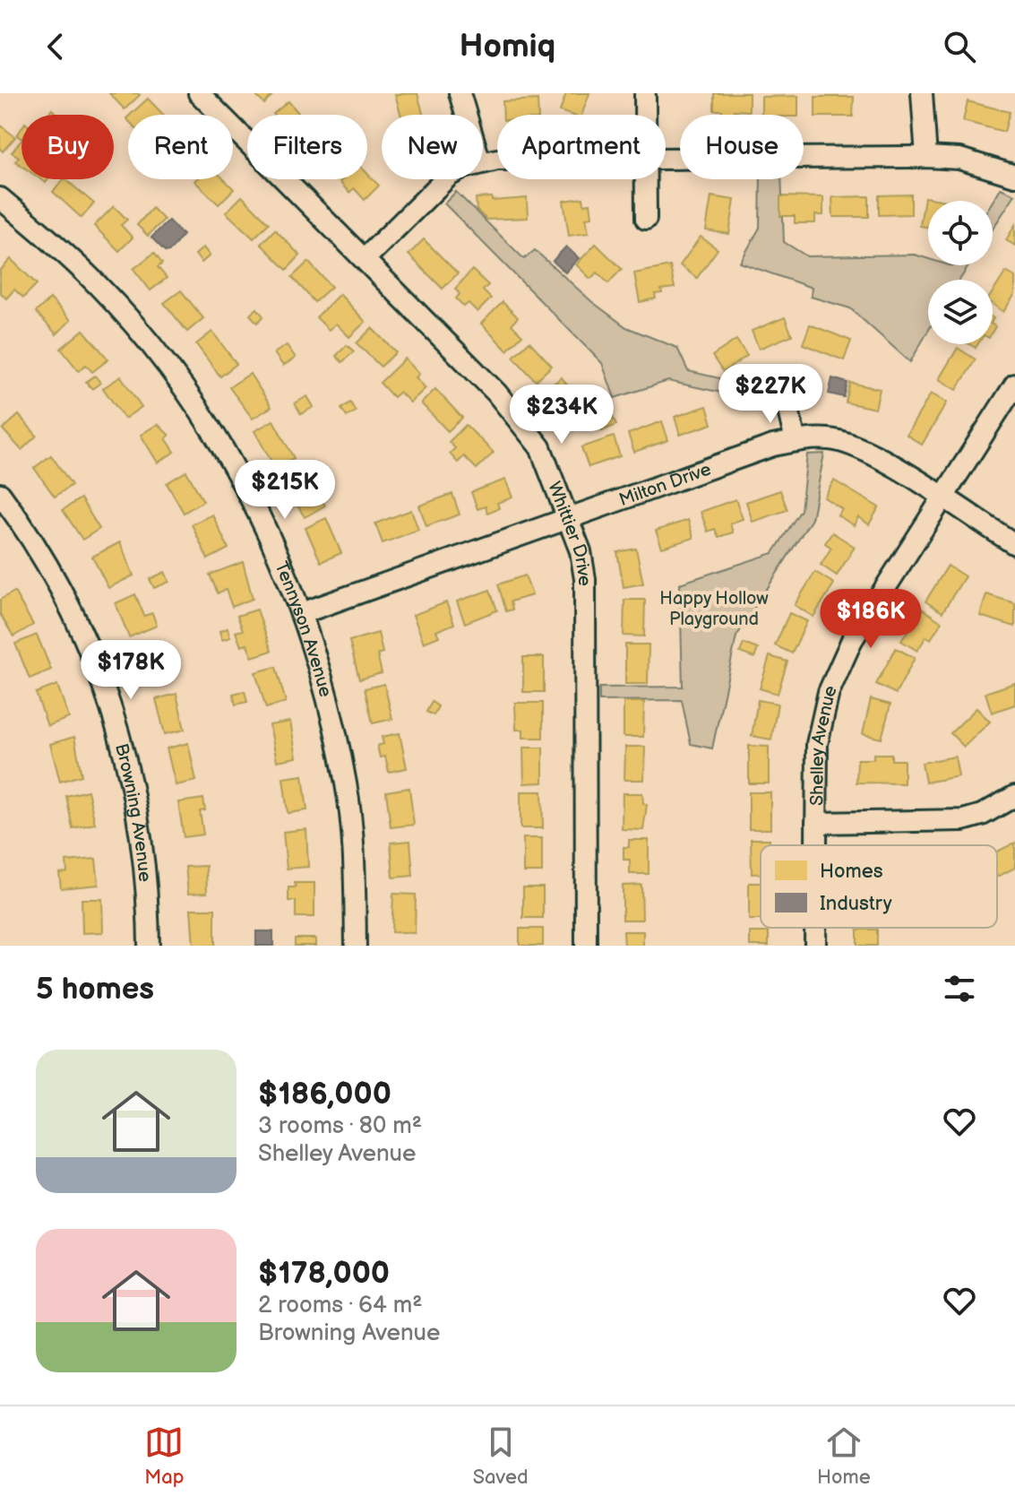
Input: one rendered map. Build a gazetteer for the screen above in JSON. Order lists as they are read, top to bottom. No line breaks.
{"streets":{"street":["Milton Drive","Whittier Drive","Tennyson Avenue","Shelley Avenue","Browning Avenue"]},"crossings":[["Milton Drive","Whittier Drive"],["Milton Drive","Tennyson Avenue"],["Milton Drive","Shelley Avenue"]],"parks":["Happy Hollow Playground"],"legend":["Homes","Industry"],"page":{"header":"Homiq","chip":["Buy","Rent","Filters","New","Apartment","House"],"price":["$227K","$234K","$215K","$186K","$178K"],"heading":"5 homes","list":[{"name":"$186,000","note":"3 rooms · 80 m² · Shelley Avenue"},{"name":"$178,000","note":"2 rooms · 64 m² · Browning Avenue"}],"tabs":["Map","Saved","Home"]}}
